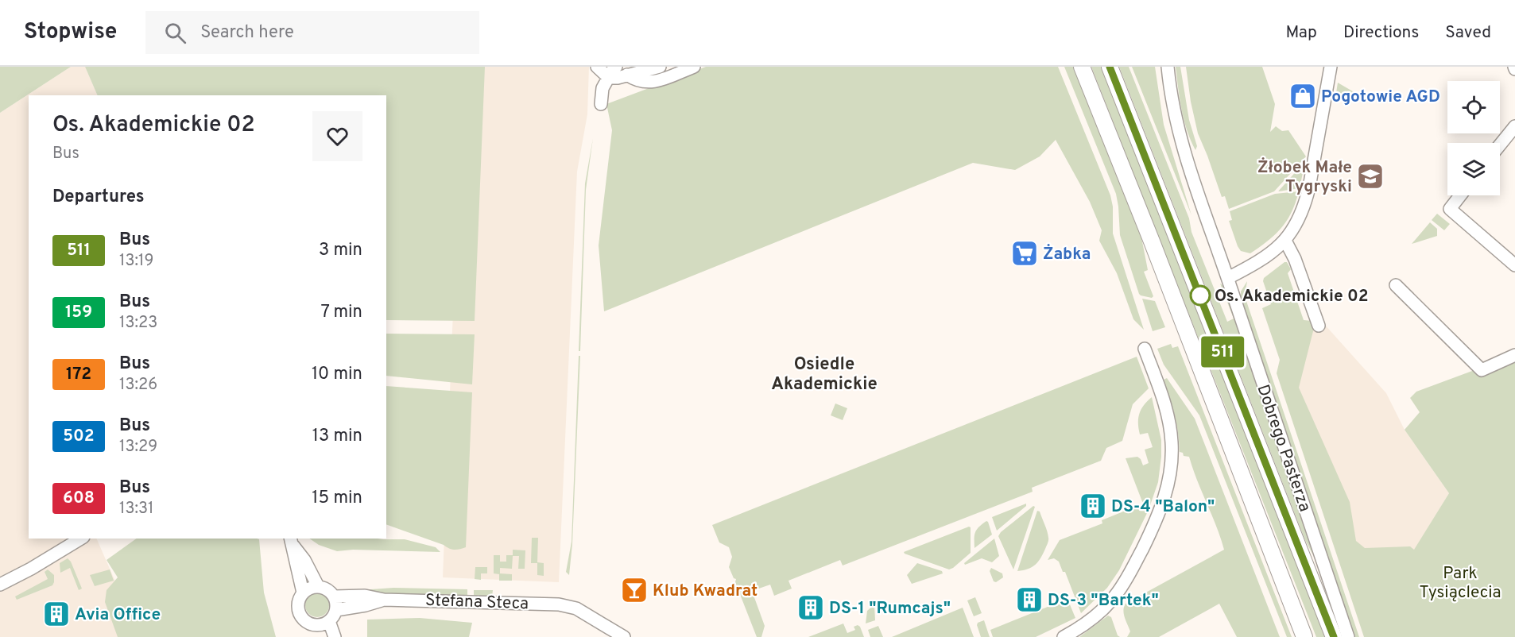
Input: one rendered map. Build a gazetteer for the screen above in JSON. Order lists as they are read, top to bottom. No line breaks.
{"streets":{"street":["Dobrego Pasterza","Stefana Steca"]},"districts":["Osiedle Akademickie"],"parks":["Park Tysiąclecia"],"places":{"shop":["Pogotowie AGD"],"school or university":["Żłobek Małe Tygryski"],"supermarket":["Żabka"],"other":["Os. Akademickie 02"],"building":["DS-4 \"Balon\"","DS-3 \"Bartek\"","DS-1 \"Rumcajs\"","Avia Office"],"bar":["Klub Kwadrat"]},"lines":["bus line 511"],"page":{"header":"Stopwise","search":"Search here","nav":["Map","Directions","Saved"],"on_map":"511","heading":[["Os. Akademickie 02","Bus"],"Departures"],"list":[{"mark":"511","name":"Bus","note":"13:19","value":"3 min"},{"mark":"159","name":"Bus","note":"13:23","value":"7 min"},{"mark":"172","name":"Bus","note":"13:26","value":"10 min"},{"mark":"502","name":"Bus","note":"13:29","value":"13 min"},{"mark":"608","name":"Bus","note":"13:31","value":"15 min"}]}}
